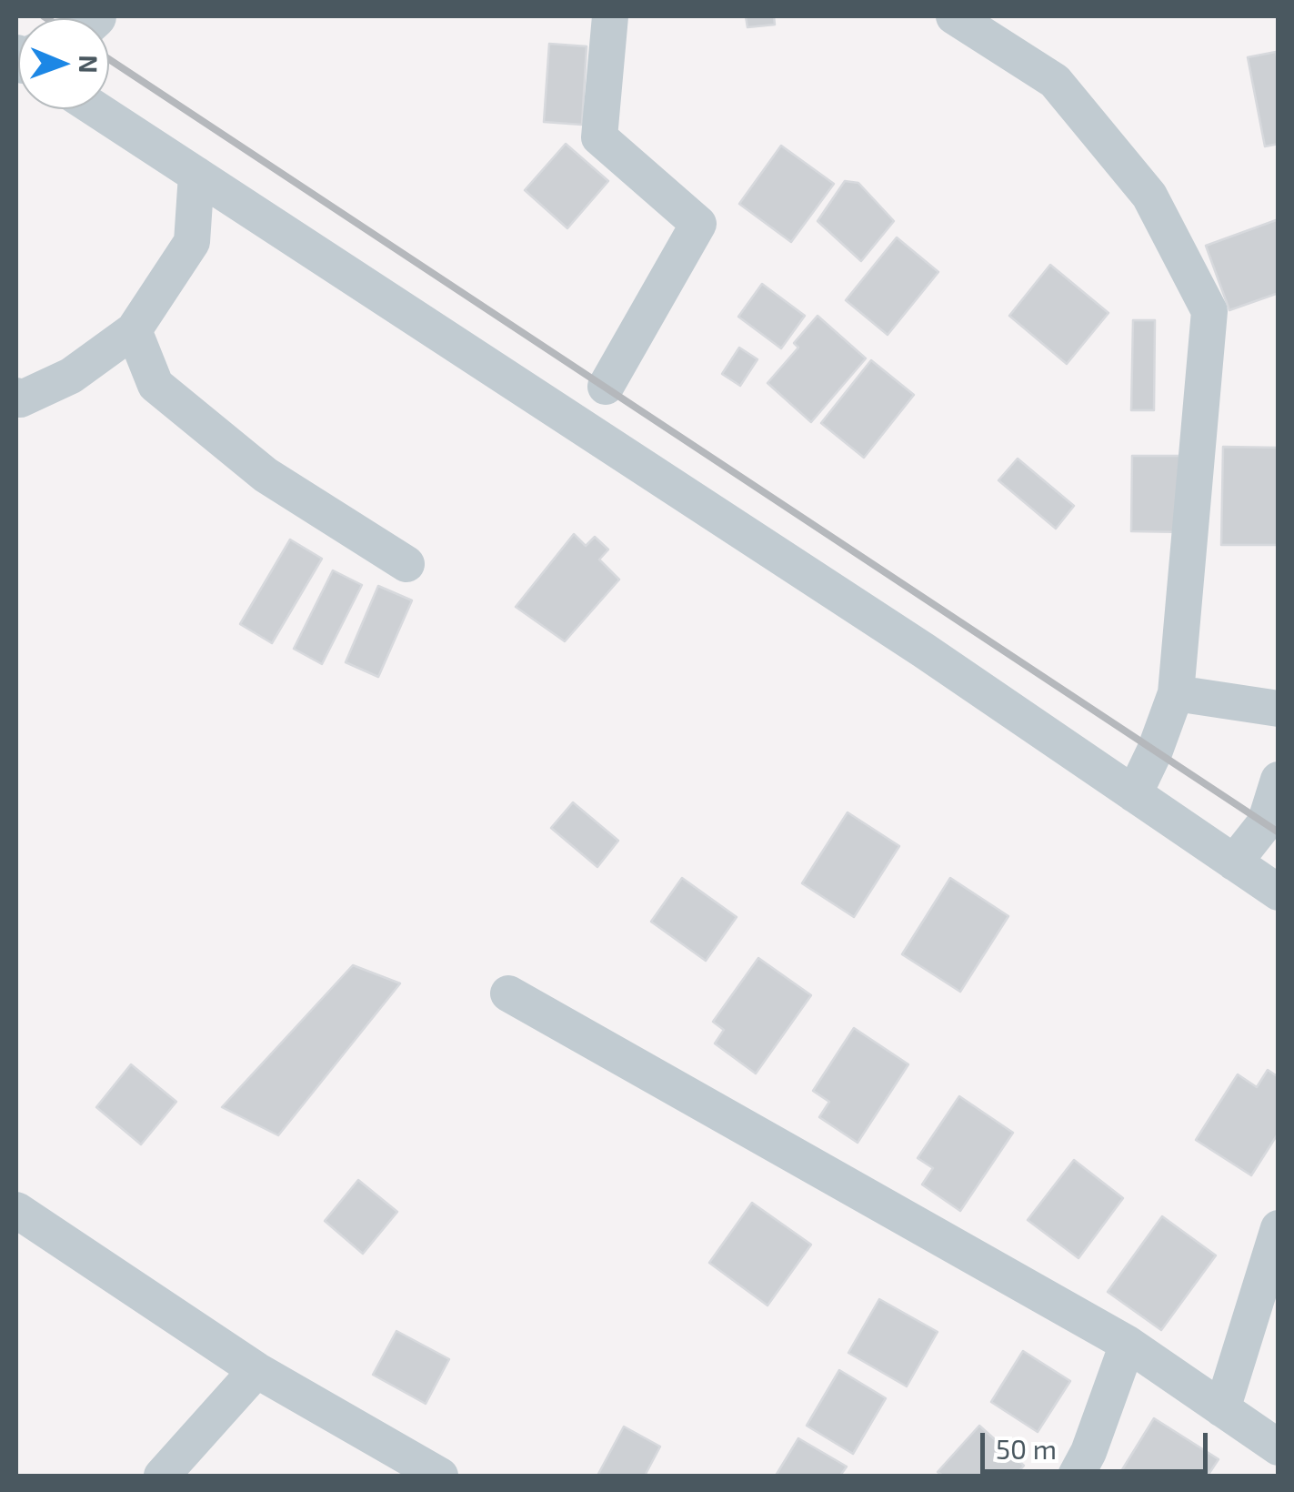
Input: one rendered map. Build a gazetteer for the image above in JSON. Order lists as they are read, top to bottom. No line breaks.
{"scale_bar":"50 m","north":"right"}
